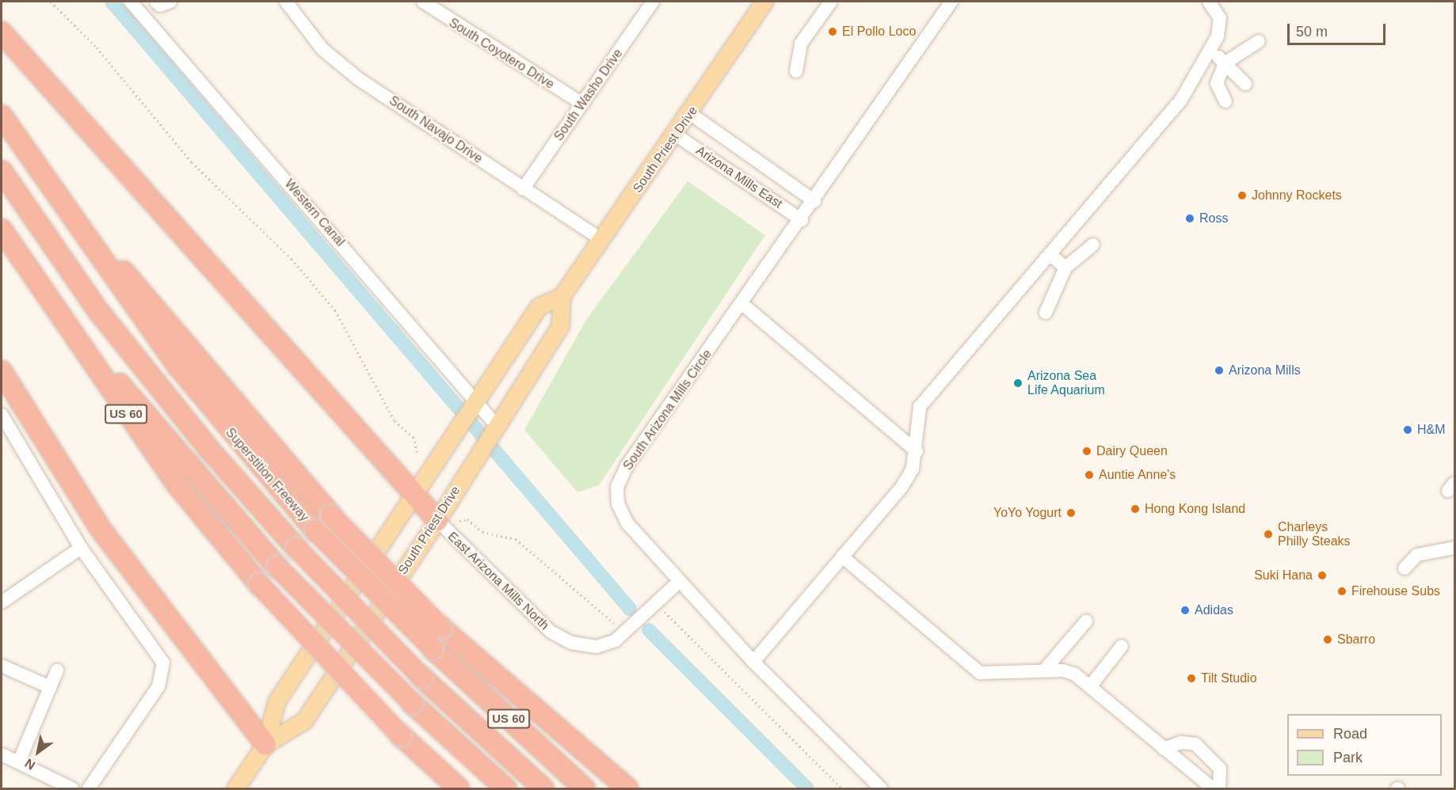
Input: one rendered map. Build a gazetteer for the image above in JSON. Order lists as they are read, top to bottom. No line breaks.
{"streets":{"highway":["US 60","Superstition Freeway"],"main road":["South Priest Drive"],"street":["South Coyotero Drive","South Washo Drive","South Navajo Drive","Arizona Mills East","Western Canal","South Arizona Mills Circle","East Arizona Mills North"]},"crossings":[["South Coyotero Drive","South Washo Drive"],["South Washo Drive","South Navajo Drive"],["South Navajo Drive","South Priest Drive"],["South Priest Drive","Arizona Mills East"],["South Priest Drive","Western Canal"],["South Priest Drive","East Arizona Mills North"],["Arizona Mills East","South Arizona Mills Circle"],["South Arizona Mills Circle","East Arizona Mills North"]],"places":["El Pollo Loco","Johnny Rockets","Ross","Arizona Mills","Arizona Sea Life Aquarium","H&M","Dairy Queen","Auntie Anne's","Hong Kong Island","YoYo Yogurt","Charleys Philly Steaks","Suki Hana","Firehouse Subs","Adidas","Sbarro","Tilt Studio"],"legend":["Road","Park"],"scale_bar":"50 m","north":"bottom left"}
